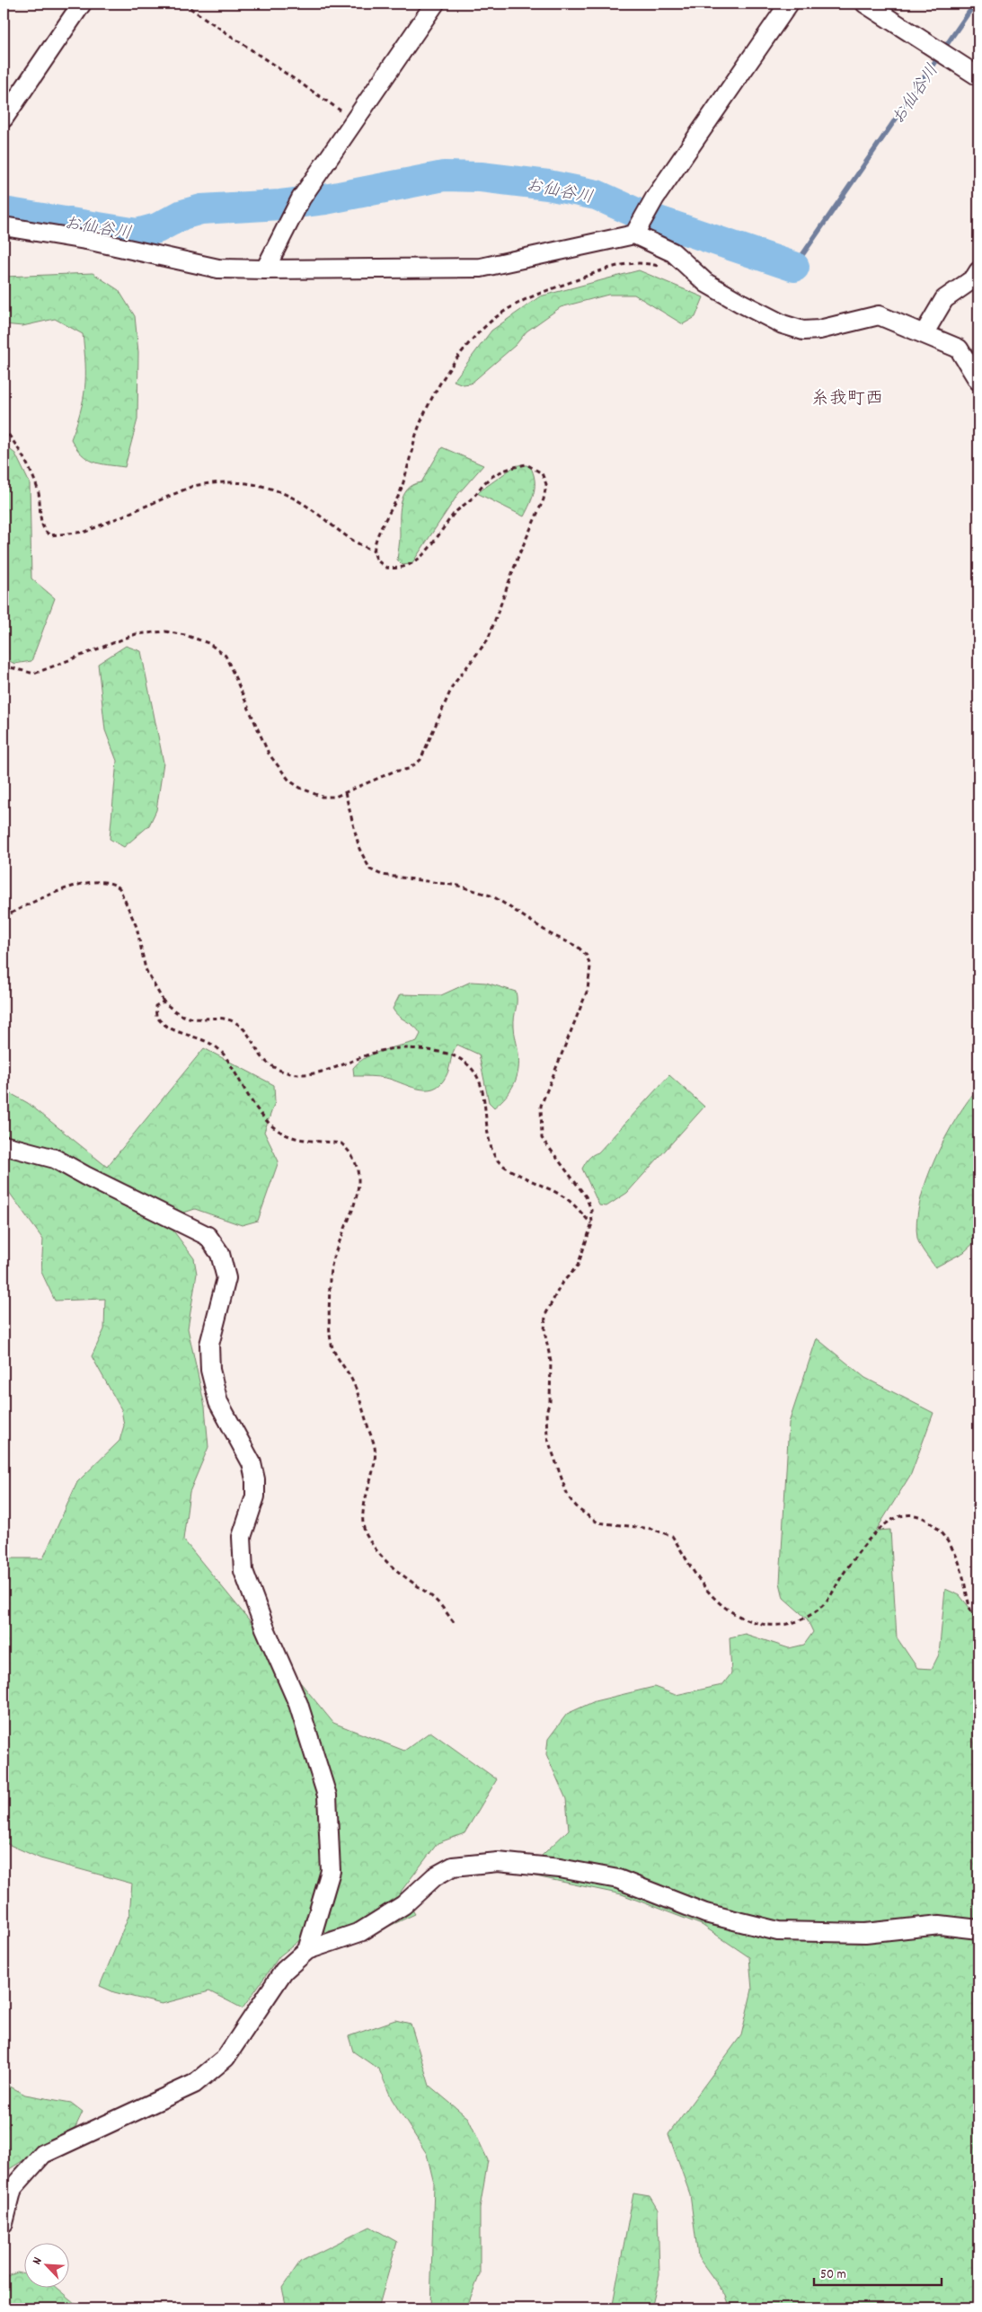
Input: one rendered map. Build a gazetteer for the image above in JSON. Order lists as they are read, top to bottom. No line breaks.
{"districts":["糸我町西"],"water":["お仙谷川"],"scale_bar":"50 m","north":"top left"}
